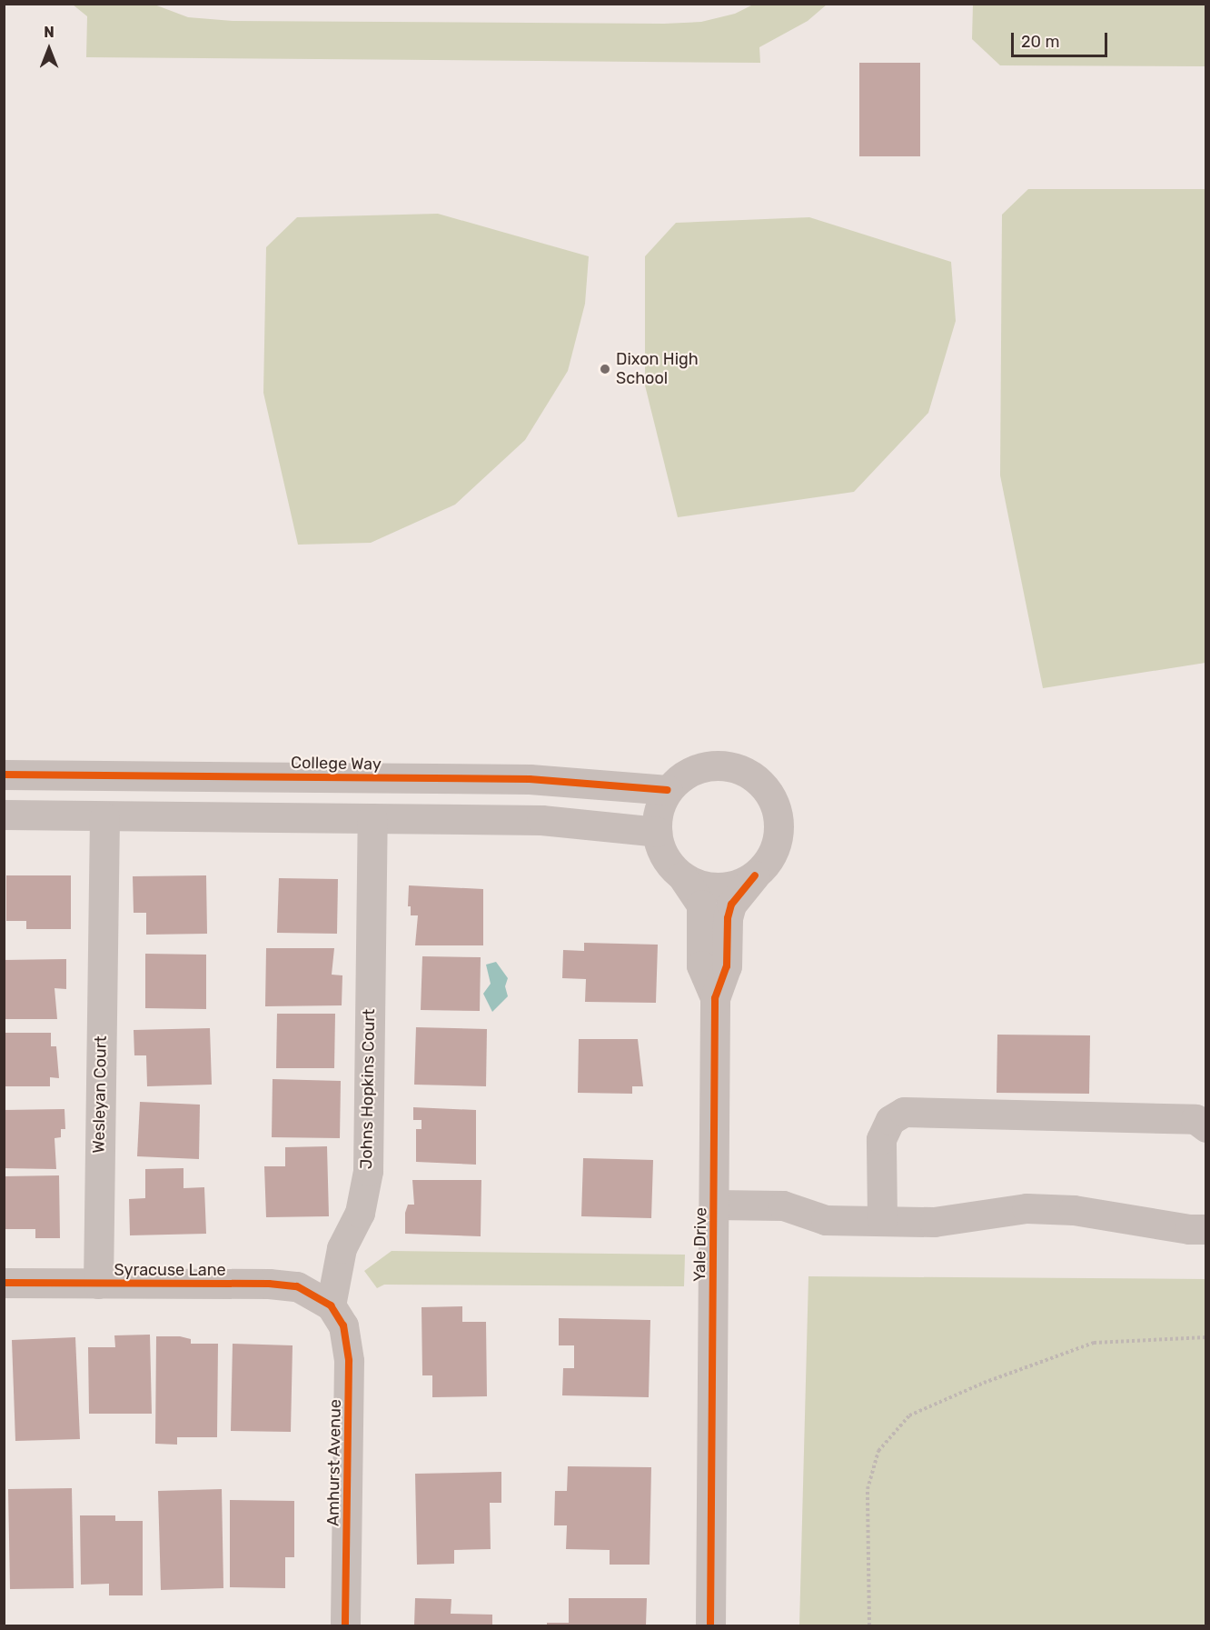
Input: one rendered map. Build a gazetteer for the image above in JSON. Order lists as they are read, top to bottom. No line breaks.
{"streets":{"street":["College Way","Johns Hopkins Court","Wesleyan Court","Yale Drive","Syracuse Lane","Amhurst Avenue"]},"crossings":[["College Way","Yale Drive"],["Johns Hopkins Court","Syracuse Lane"],["Johns Hopkins Court","Amhurst Avenue"],["Wesleyan Court","Syracuse Lane"],["Syracuse Lane","Amhurst Avenue"]],"places":["Dixon High School"],"scale_bar":"20 m","north":"top"}
